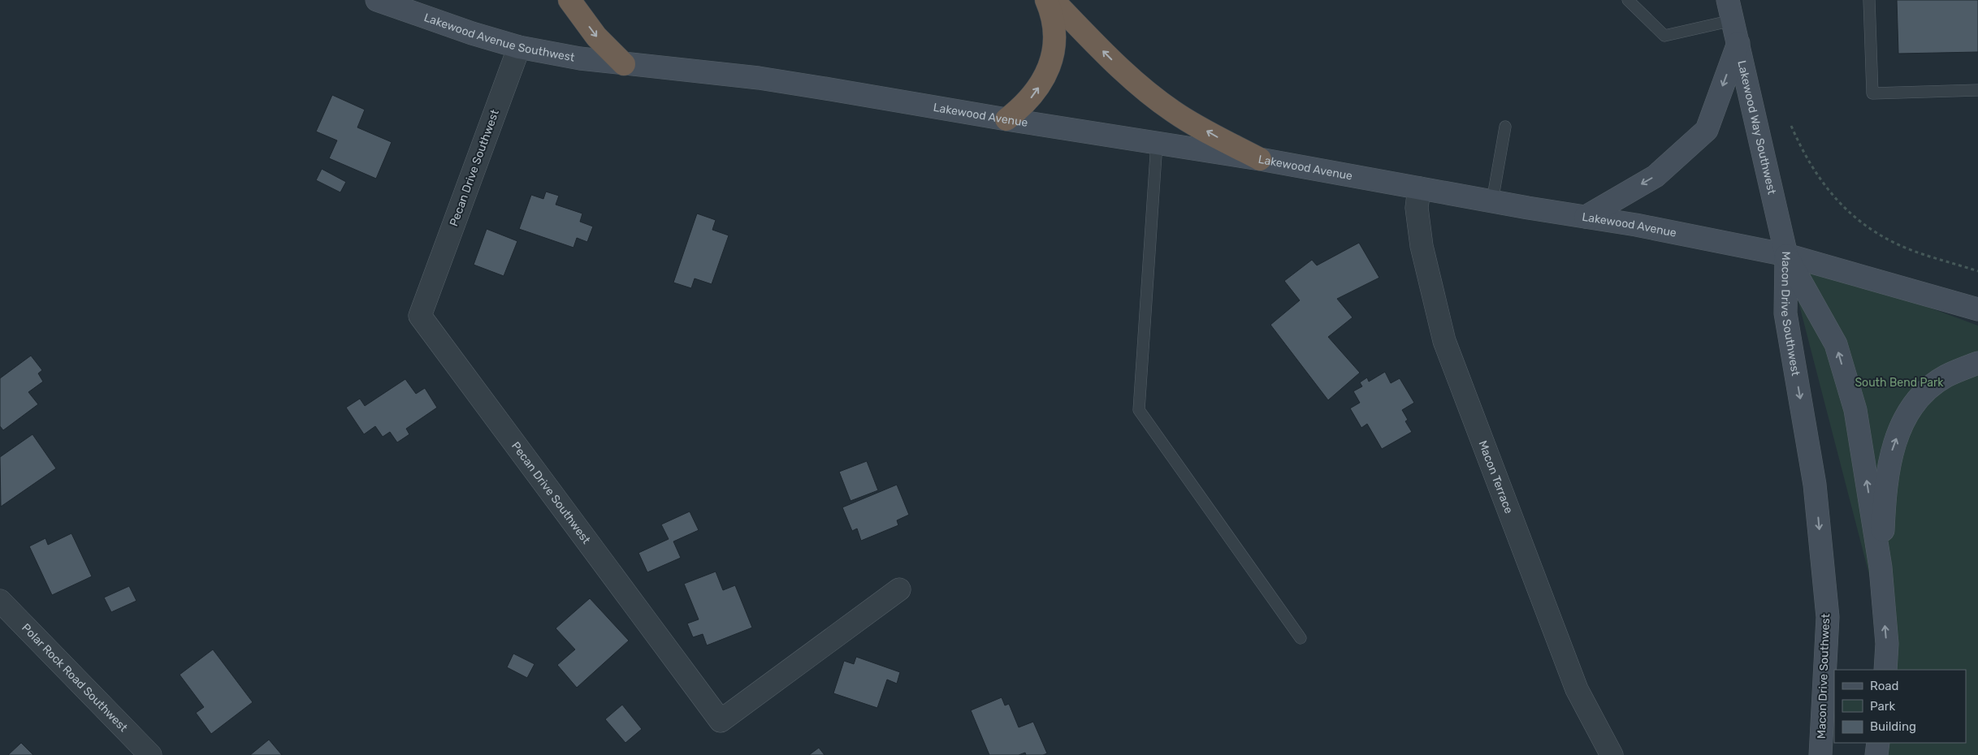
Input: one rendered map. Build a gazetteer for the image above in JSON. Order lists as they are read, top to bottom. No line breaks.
{"streets":{"main road":["Lakewood Avenue Southwest","Lakewood Avenue","Lakewood Way Southwest","Macon Drive Southwest"],"street":["Pecan Drive Southwest","Macon Terrace","Polar Rock Road Southwest"]},"crossings":[["Lakewood Avenue Southwest","Lakewood Avenue"],["Lakewood Avenue Southwest","Pecan Drive Southwest"],["Lakewood Avenue","Lakewood Way Southwest"],["Lakewood Avenue","Macon Drive Southwest"],["Lakewood Avenue","Macon Terrace"],["Lakewood Way Southwest","Macon Drive Southwest"]],"parks":["South Bend Park"],"legend":["Road","Park","Building"]}
